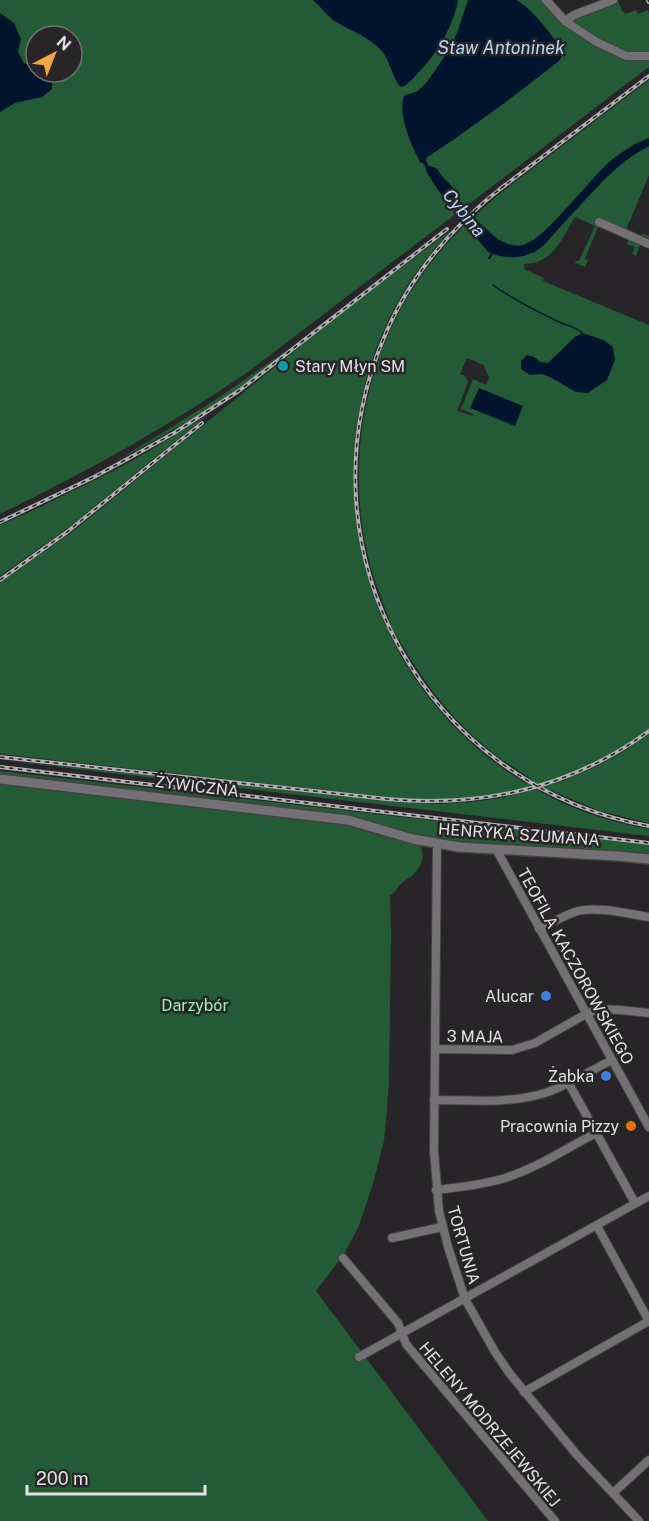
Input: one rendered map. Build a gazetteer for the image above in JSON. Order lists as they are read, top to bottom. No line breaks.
{"streets":{"street":["ŻYWICZNA","HENRYKA SZUMANA","TEOFILA KACZOROWSKIEGO","3 MAJA","TORTUNIA","HELENY MODRZEJEWSKIEJ"]},"crossings":[["ŻYWICZNA","HENRYKA SZUMANA"],["HENRYKA SZUMANA","TEOFILA KACZOROWSKIEGO"],["HENRYKA SZUMANA","TORTUNIA"],["TEOFILA KACZOROWSKIEGO","3 MAJA"],["3 MAJA","TORTUNIA"]],"water":["Staw Antoninek","Cybina"],"parks":["Darzybór"],"places":["Stary Młyn SM","Alucar","Żabka","Pracownia Pizzy"],"scale_bar":"200 m","north":"top right"}
